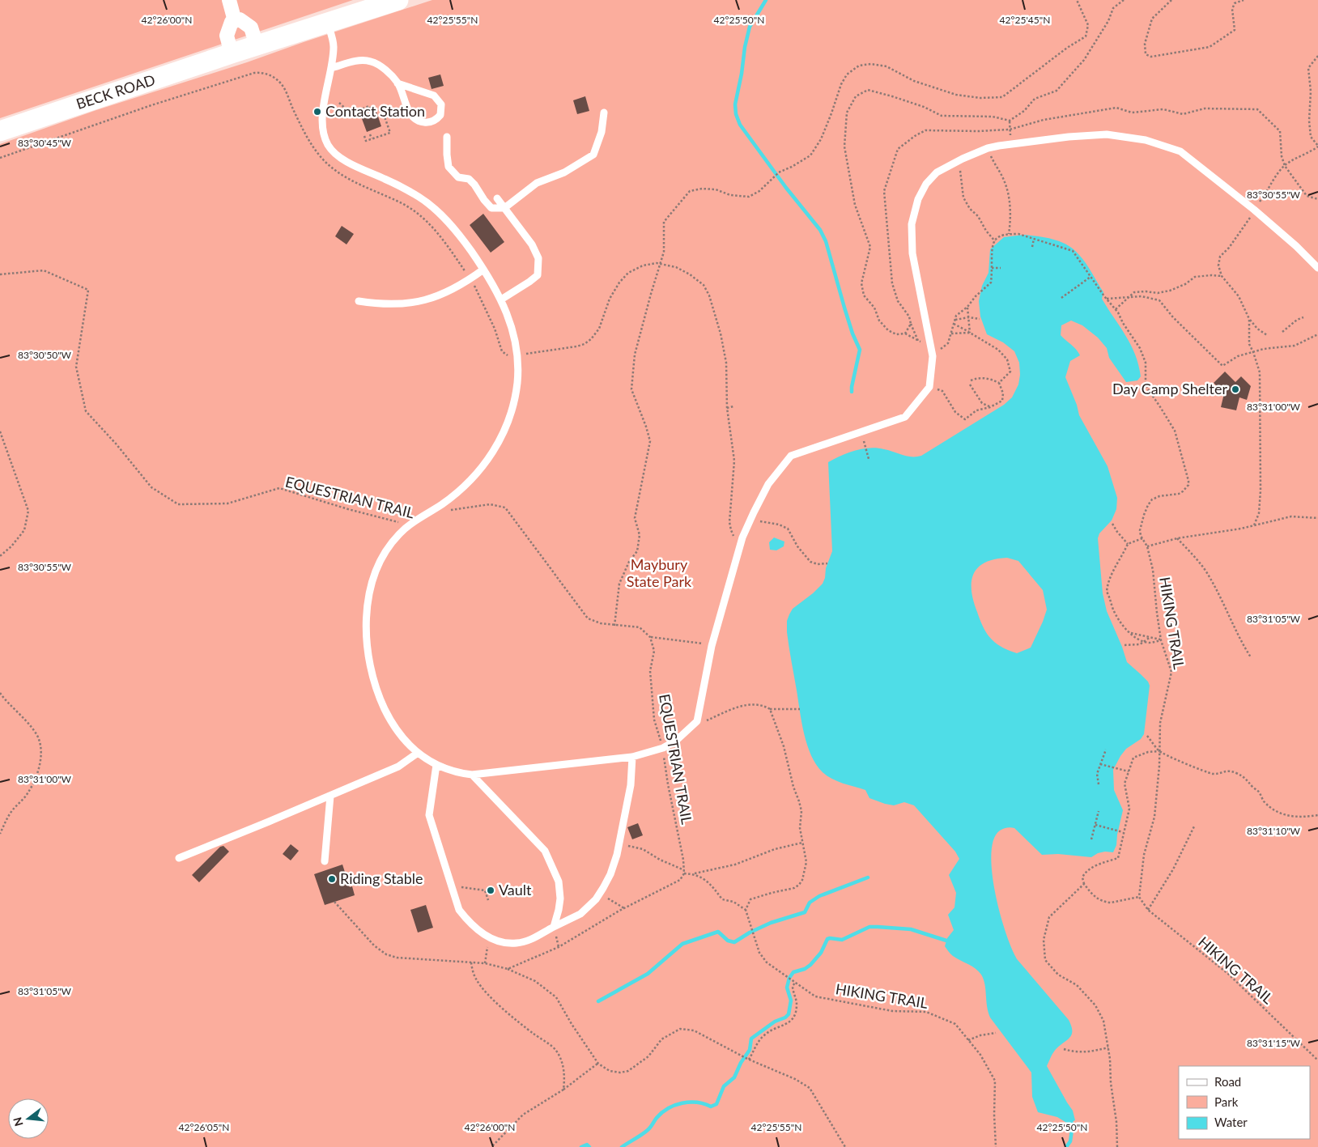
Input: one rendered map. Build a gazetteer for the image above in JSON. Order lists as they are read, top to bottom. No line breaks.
{"streets":{"main road":["BECK ROAD"],"path":["EQUESTRIAN TRAIL","HIKING TRAIL"]},"parks":["Maybury State Park"],"places":["Contact Station","Day Camp Shelter","Riding Stable","Vault"],"legend":["Road","Park","Water"],"north":"left","coordinates":["42°26'00\"N","42°25'55\"N","42°25'50\"N","42°25'45\"N","83°30'45\"W","83°30'55\"W","83°30'50\"W","83°31'00\"W","83°31'05\"W","83°31'10\"W","83°31'15\"W","42°26'05\"N"]}
